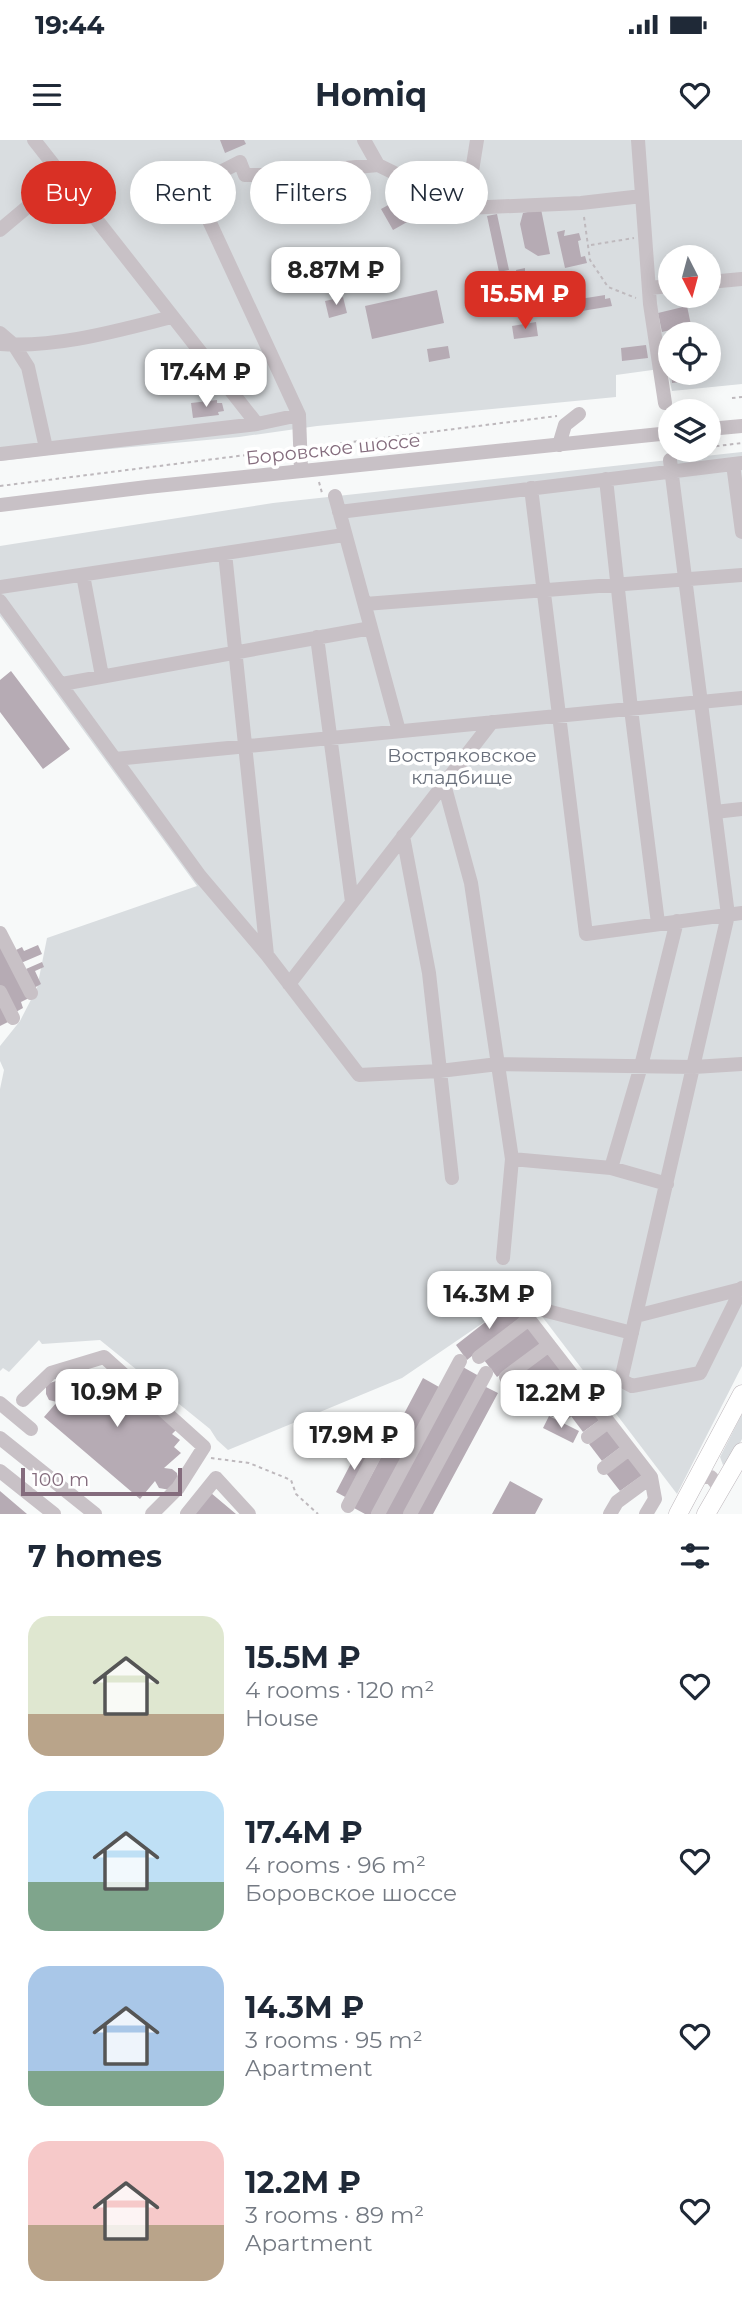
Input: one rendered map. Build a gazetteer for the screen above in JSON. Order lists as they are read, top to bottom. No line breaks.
{"streets":{"street":["Боровское шоссе"]},"parks":["Востряковское кладбище"],"scale_bar":"100 m","north":"bottom","page":{"status":"19:44","header":"Homiq","chip":["Buy","Rent","Filters","New"],"price":["8.87M ₽","15.5M ₽","17.4M ₽","14.3M ₽","10.9M ₽","12.2M ₽","17.9M ₽"],"scale":"100 m","heading":"7 homes","list":[{"name":"15.5M ₽","note":"4 rooms · 120 m² · House"},{"name":"17.4M ₽","note":"4 rooms · 96 m² · Боровское шоссе"},{"name":"14.3M ₽","note":"3 rooms · 95 m² · Apartment"},{"name":"12.2M ₽","note":"3 rooms · 89 m² · Apartment"}]}}
